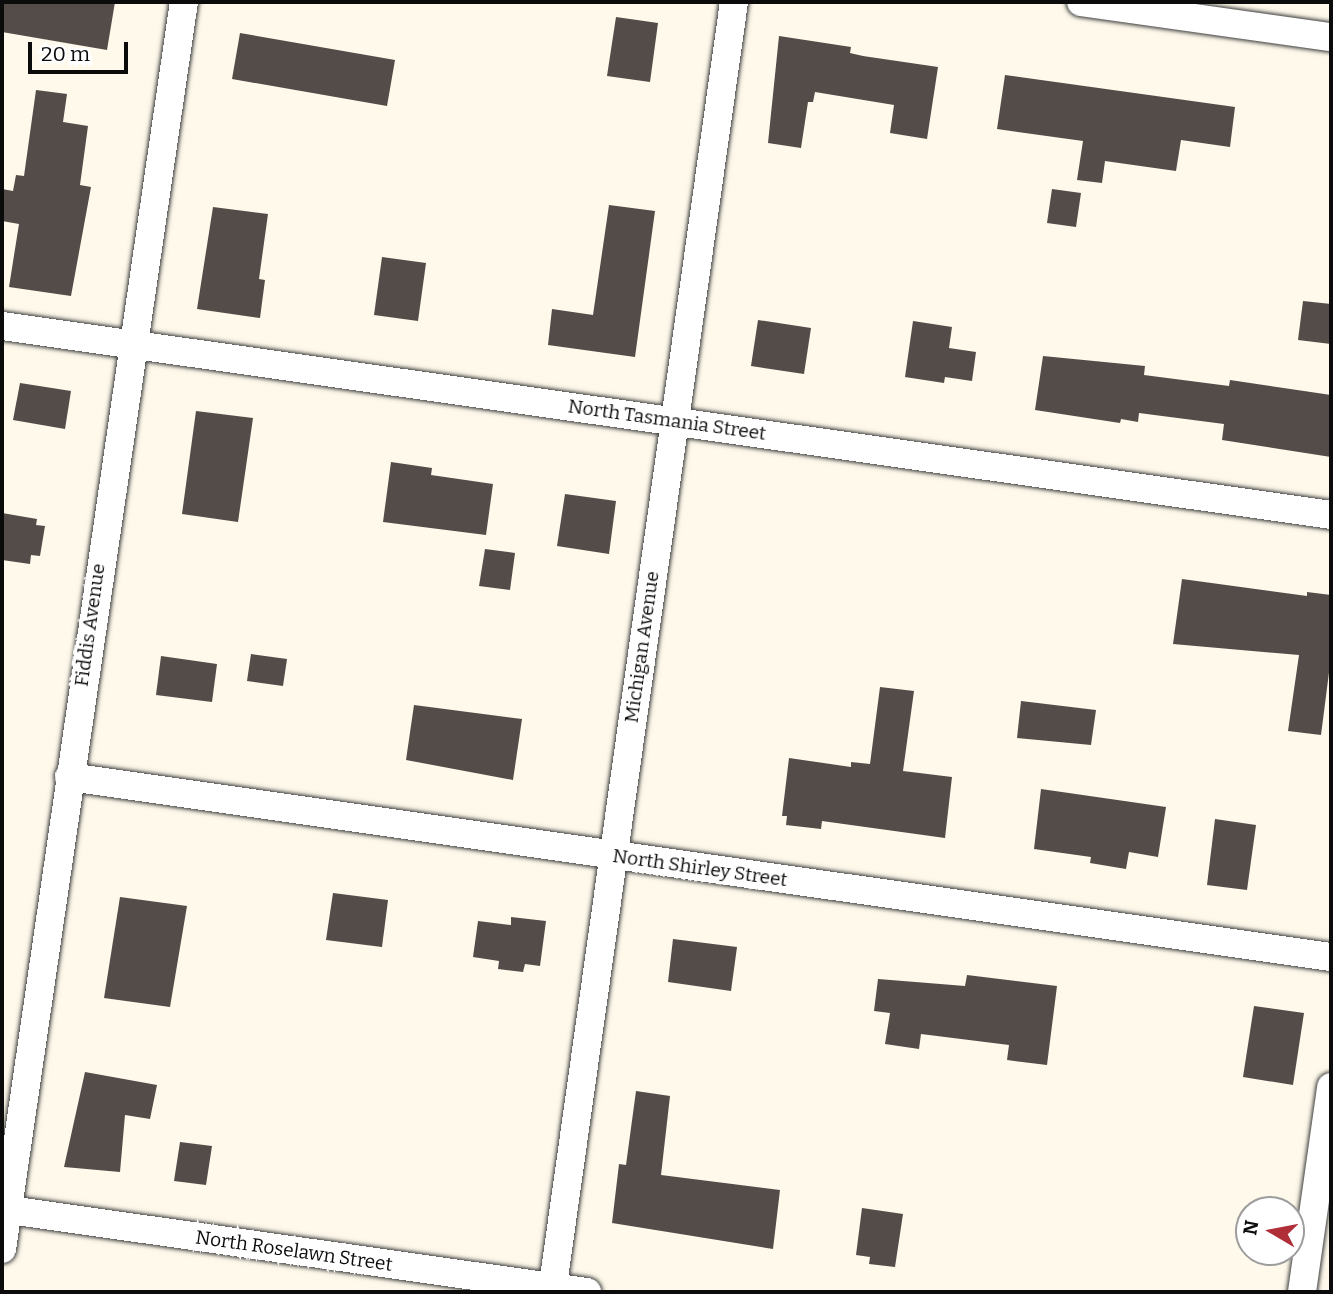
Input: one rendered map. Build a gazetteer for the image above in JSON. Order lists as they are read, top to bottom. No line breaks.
{"streets":{"street":["North Tasmania Street","Fiddis Avenue","Michigan Avenue","North Shirley Street","North Roselawn Street"]},"crossings":[["North Tasmania Street","Fiddis Avenue"],["North Tasmania Street","Michigan Avenue"],["Fiddis Avenue","North Shirley Street"],["Fiddis Avenue","North Roselawn Street"],["Michigan Avenue","North Shirley Street"],["Michigan Avenue","North Roselawn Street"]],"scale_bar":"20 m","north":"left"}
